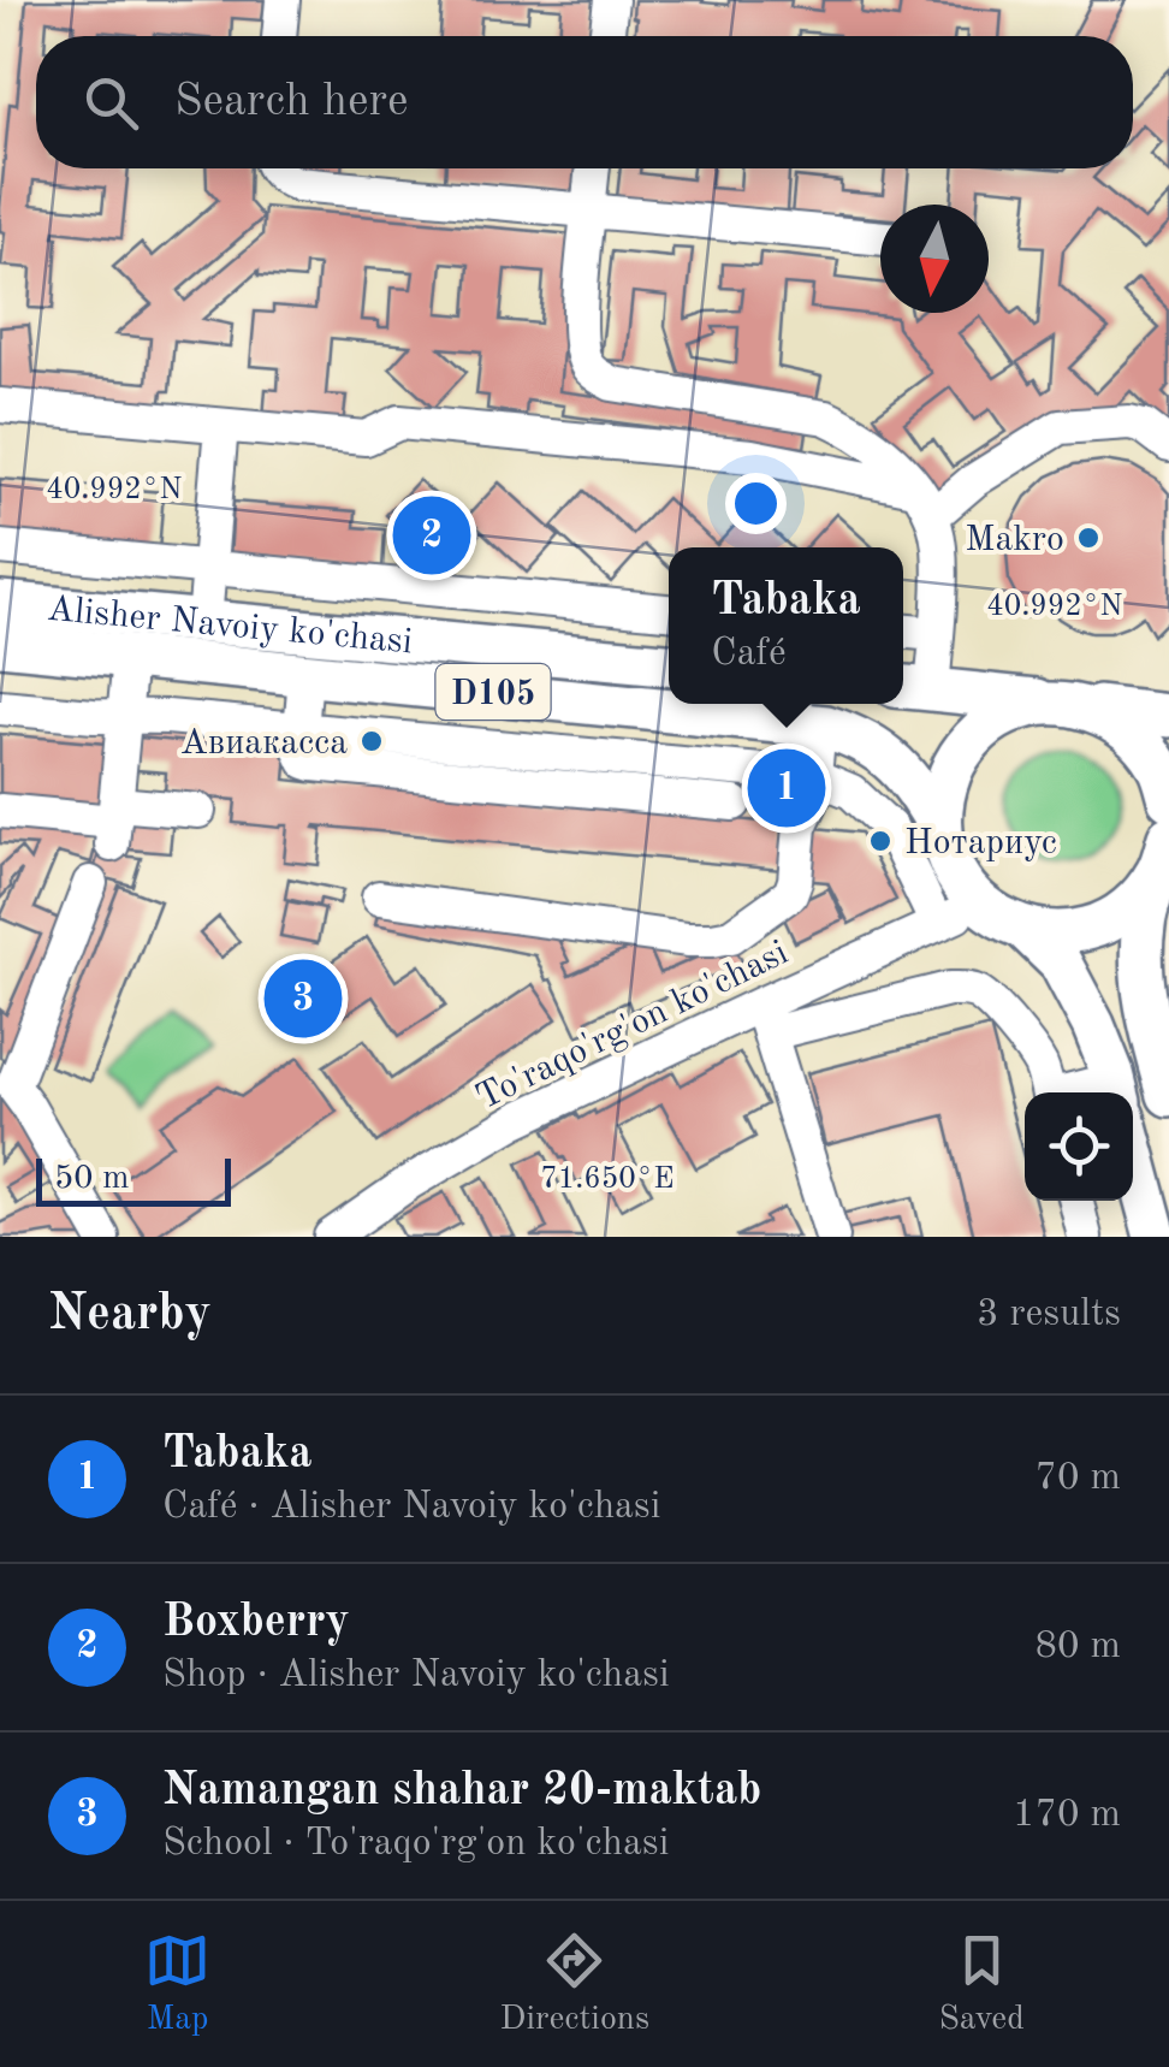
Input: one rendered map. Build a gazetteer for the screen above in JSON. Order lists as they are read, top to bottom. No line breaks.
{"streets":{"main road":["Alisher Navoiy ko'chasi","D105"],"street":["To'raqo'rg'on ko'chasi"]},"crossings":[["Alisher Navoiy ko'chasi","D105"],["D105","To'raqo'rg'on ko'chasi"]],"places":["Makro","Авиакасса","Нотариус"],"scale_bar":"50 m","north":"bottom","page":{"search":"Search here","pins":["2","1","3"],"popup":["Tabaka","Café"],"scale":"50 m","heading":["Nearby","3 results"],"list":[{"mark":"1","name":"Tabaka","note":"Café · Alisher Navoiy ko'chasi","value":"70 m"},{"mark":"2","name":"Boxberry","note":"Shop · Alisher Navoiy ko'chasi","value":"80 m"},{"mark":"3","name":"Namangan shahar 20-maktab","note":"School · To'raqo'rg'on ko'chasi","value":"170 m"}],"nav":["Map","Directions","Saved"]},"coordinates":["40.992°N","71.650°E"]}
